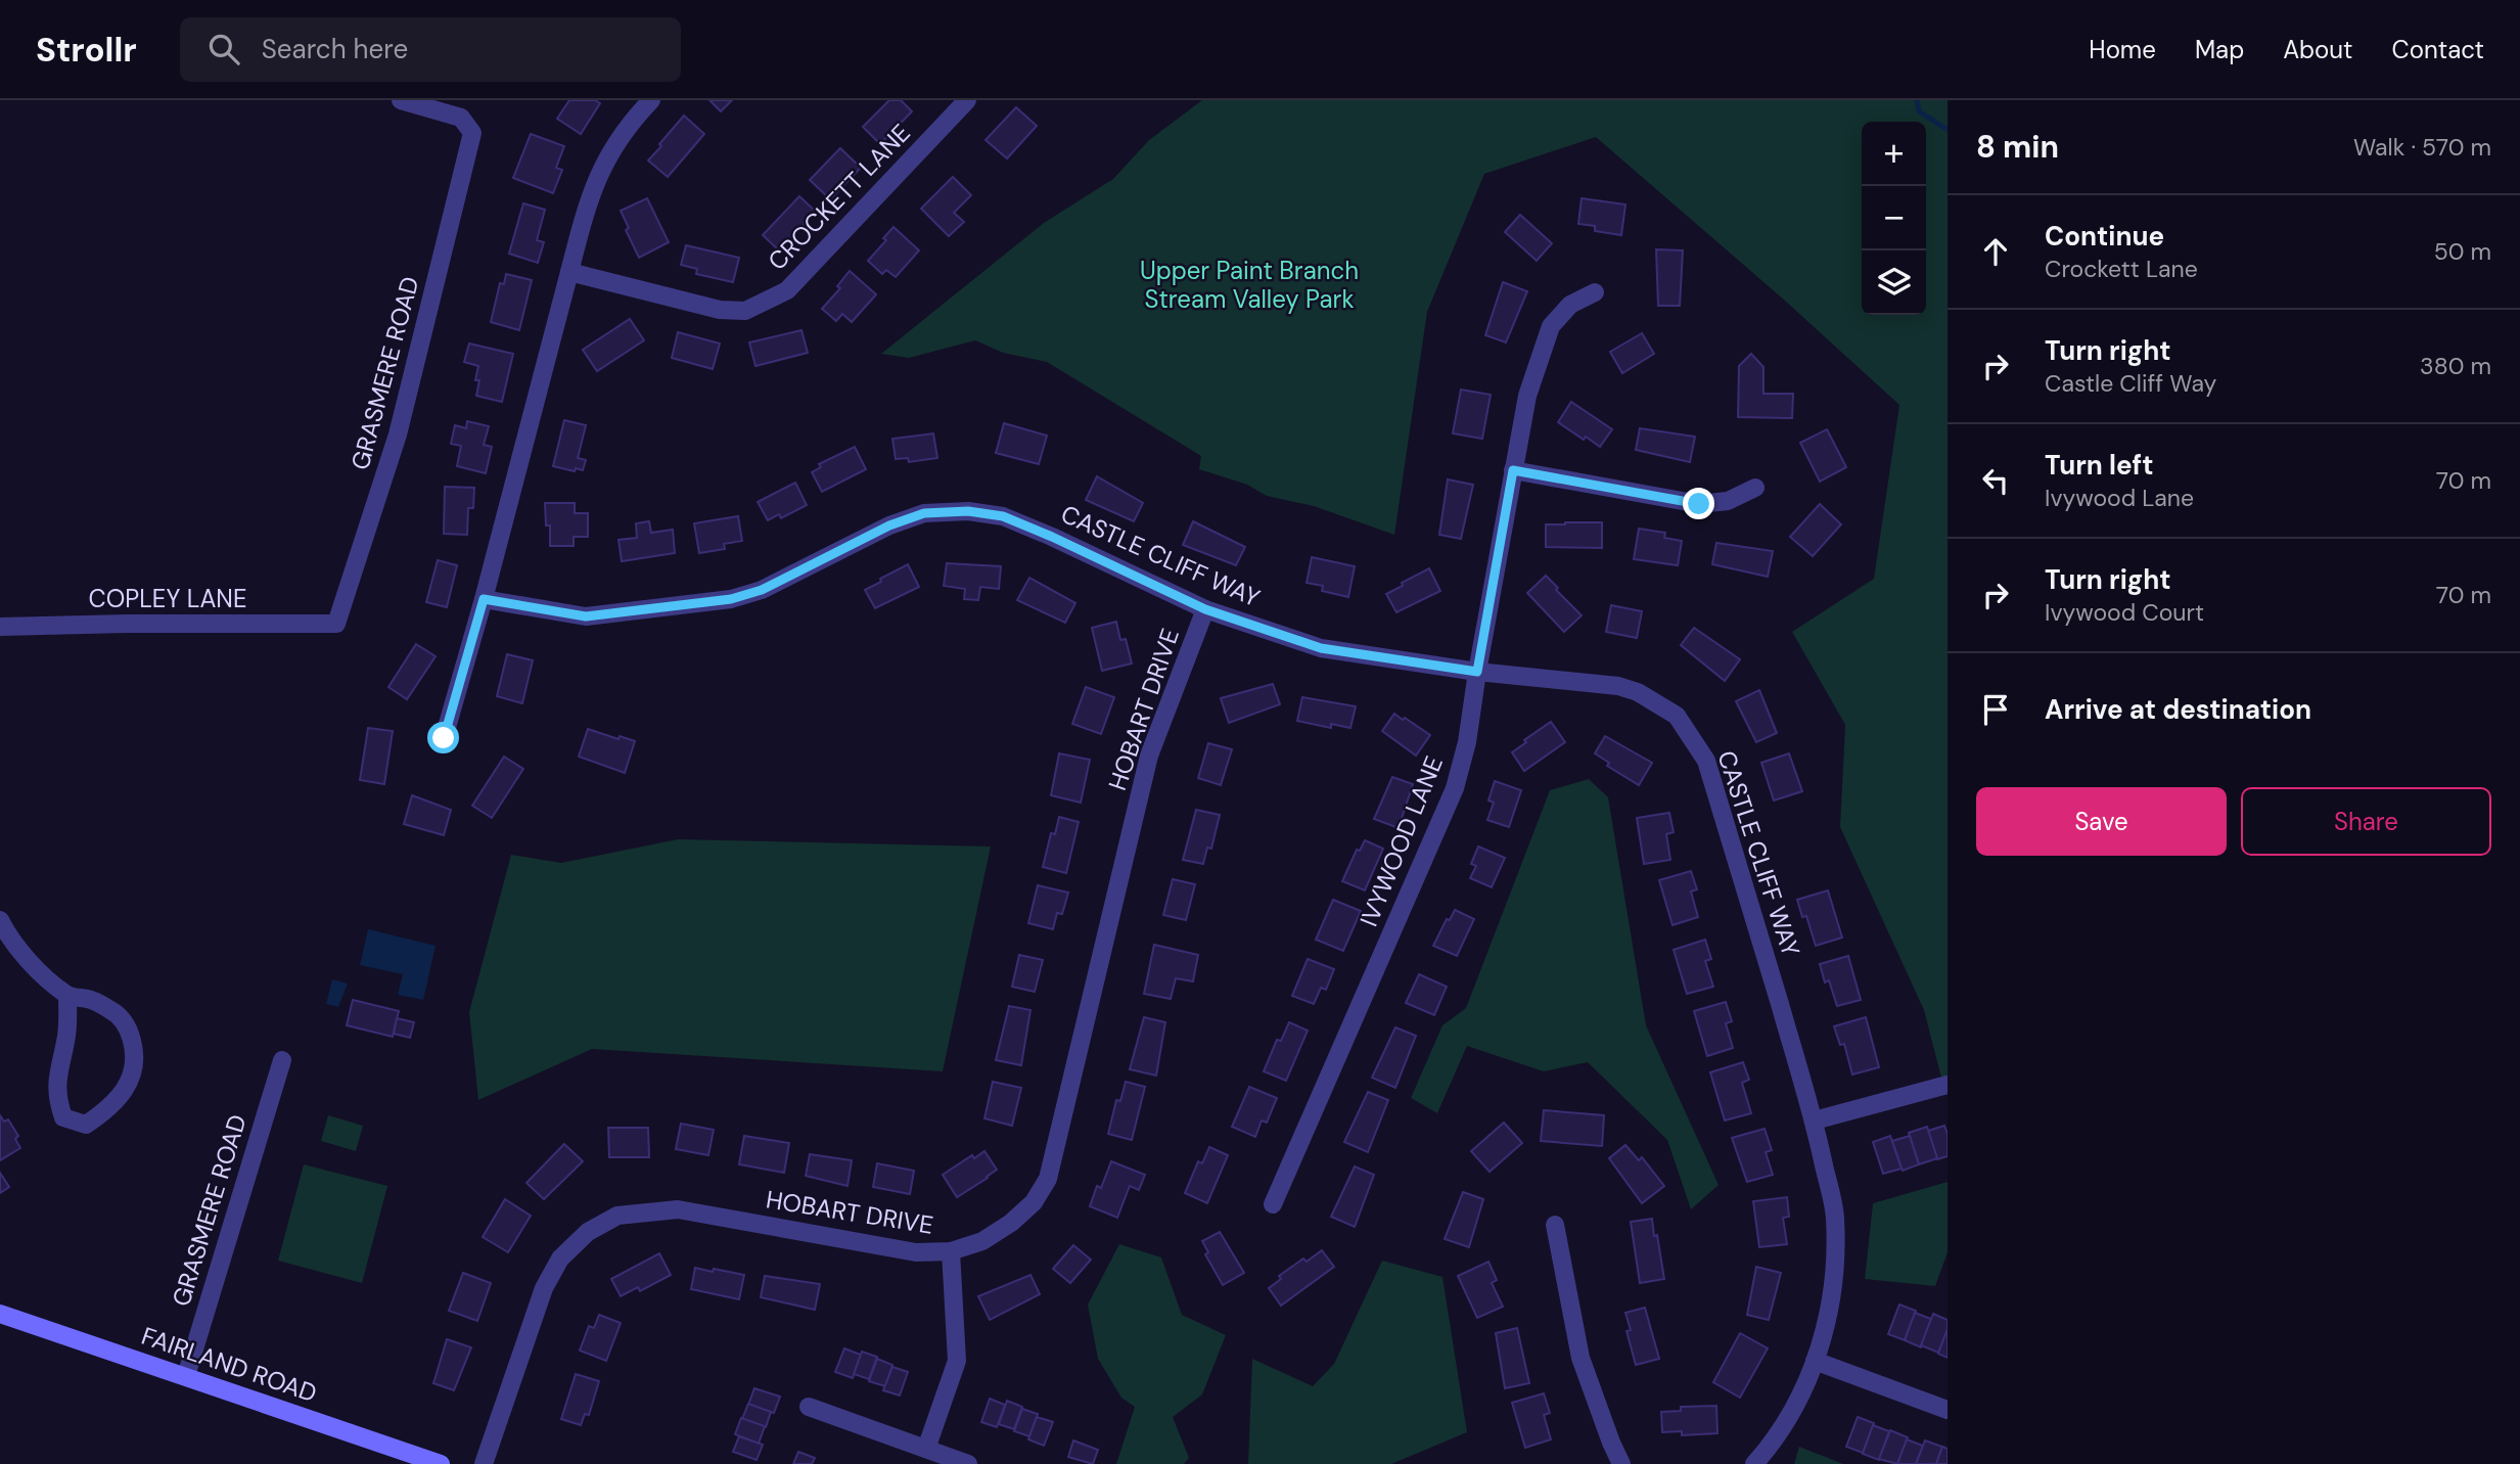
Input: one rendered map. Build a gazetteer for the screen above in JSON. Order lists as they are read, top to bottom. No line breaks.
{"streets":{"main road":["FAIRLAND ROAD"],"street":["CROCKETT LANE","GRASMERE ROAD","CASTLE CLIFF WAY","COPLEY LANE","HOBART DRIVE","IVYWOOD LANE"]},"crossings":[["GRASMERE ROAD","COPLEY LANE"],["GRASMERE ROAD","FAIRLAND ROAD"],["CASTLE CLIFF WAY","HOBART DRIVE"],["CASTLE CLIFF WAY","IVYWOOD LANE"]],"parks":["Upper Paint Branch Stream Valley Park"],"page":{"header":"Strollr","search":"Search here","nav":["Home","Map","About","Contact"],"heading":["8 min","Walk · 570 m"],"map_buttons":["+","−"],"list":[["Continue","Crockett Lane","50 m"],["Turn right","Castle Cliff Way","380 m"],["Turn left","Ivywood Lane","70 m"],["Turn right","Ivywood Court","70 m"],"Arrive at destination"],"buttons":["Save","Share"]}}
